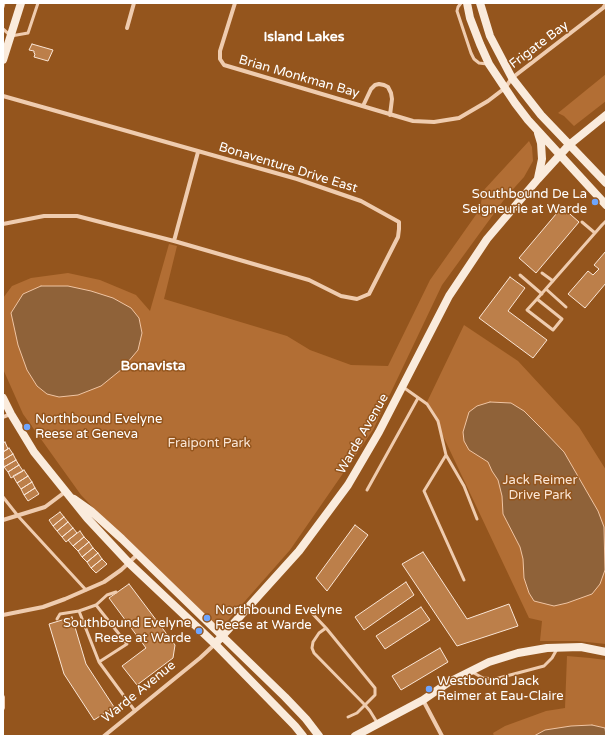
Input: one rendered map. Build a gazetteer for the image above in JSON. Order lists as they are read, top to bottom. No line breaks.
{"streets":{"street":["Frigate Bay","Brian Monkman Bay","Bonaventure Drive East","Warde Avenue"]},"crossings":[["Frigate Bay","Brian Monkman Bay"]],"districts":["Island Lakes","Bonavista"],"parks":["Fraipont Park","Jack Reimer Drive Park"],"places":["Southbound De La Seigneurie at Warde","Northbound Evelyne Reese at Geneva","Northbound Evelyne Reese at Warde","Southbound Evelyne Reese at Warde","Westbound Jack Reimer at Eau-Claire"]}
